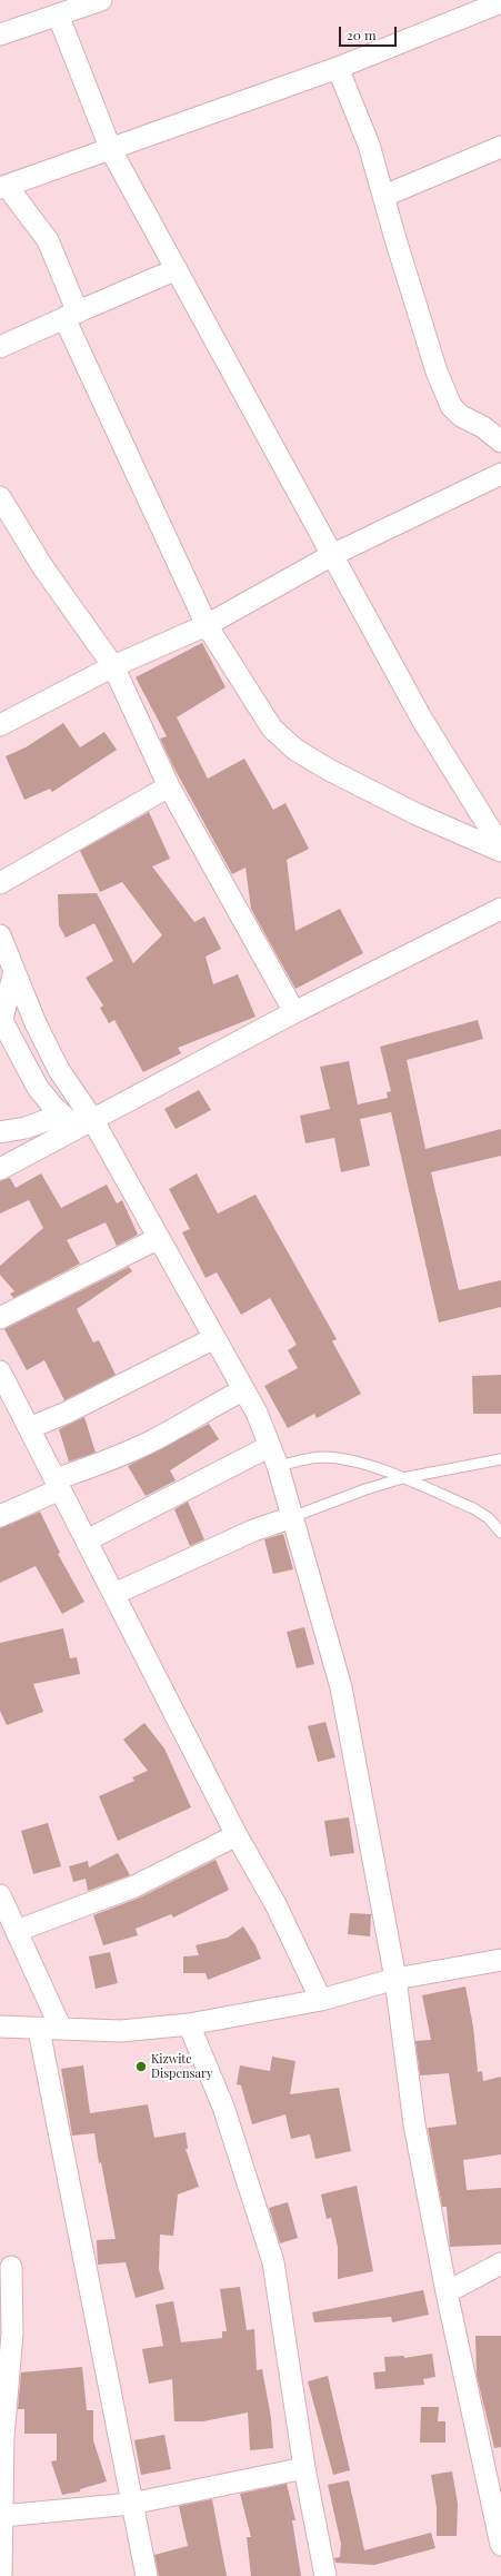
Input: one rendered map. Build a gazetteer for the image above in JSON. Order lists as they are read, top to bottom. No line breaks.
{"places":["Kizwite Dispensary"],"scale_bar":"20 m"}
